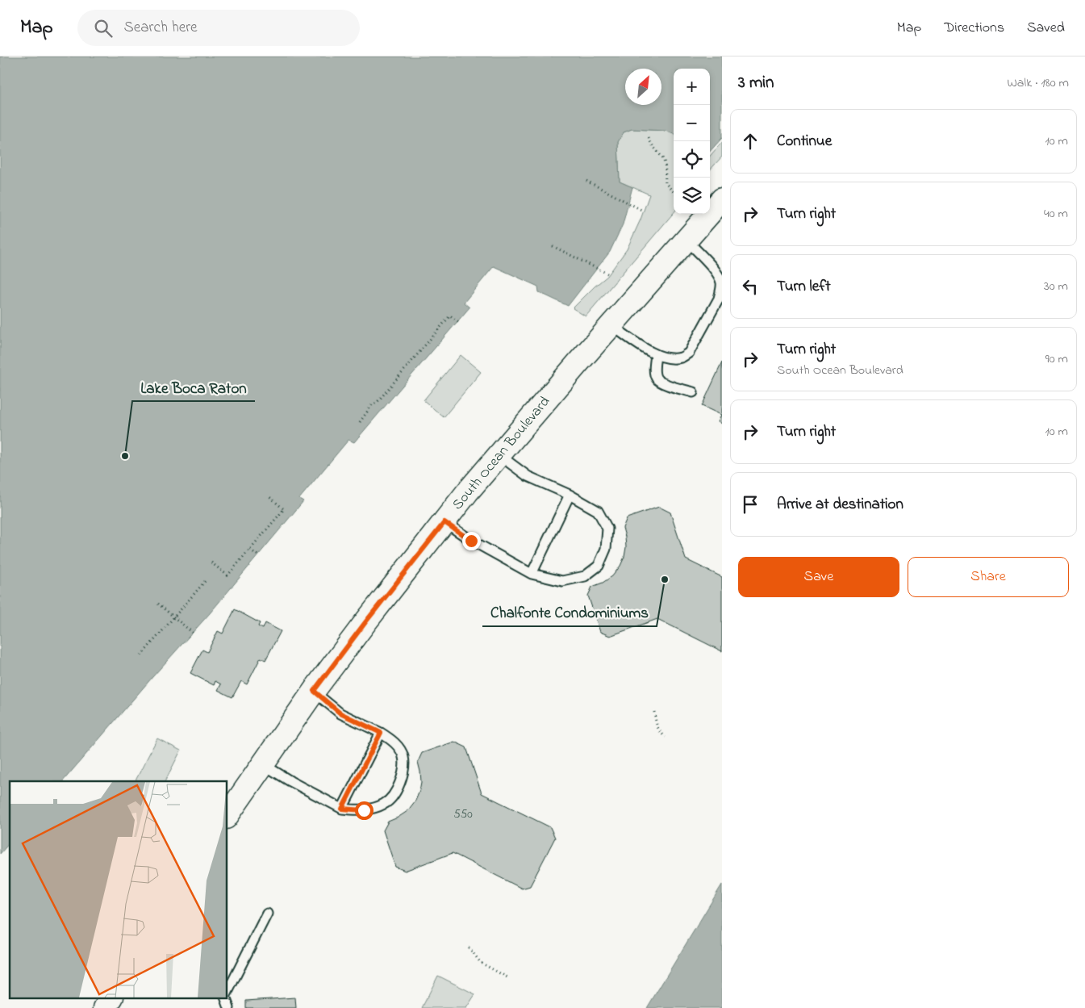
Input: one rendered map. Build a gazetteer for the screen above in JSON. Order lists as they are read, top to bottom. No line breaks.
{"streets":{"main road":["South Ocean Boulevard"]},"places":["Lake Boca Raton","Chalfonte Condominiums"],"house_numbers":["550"],"north":"top right","page":{"header":"Map","search":"Search here","nav":["Map","Directions","Saved"],"heading":["3 min","Walk · 180 m"],"map_buttons":["+","−"],"list":[["Continue","10 m"],["Turn right","40 m"],["Turn left","30 m"],["Turn right","South Ocean Boulevard","90 m"],["Turn right","10 m"],"Arrive at destination"],"buttons":["Save","Share"]}}
